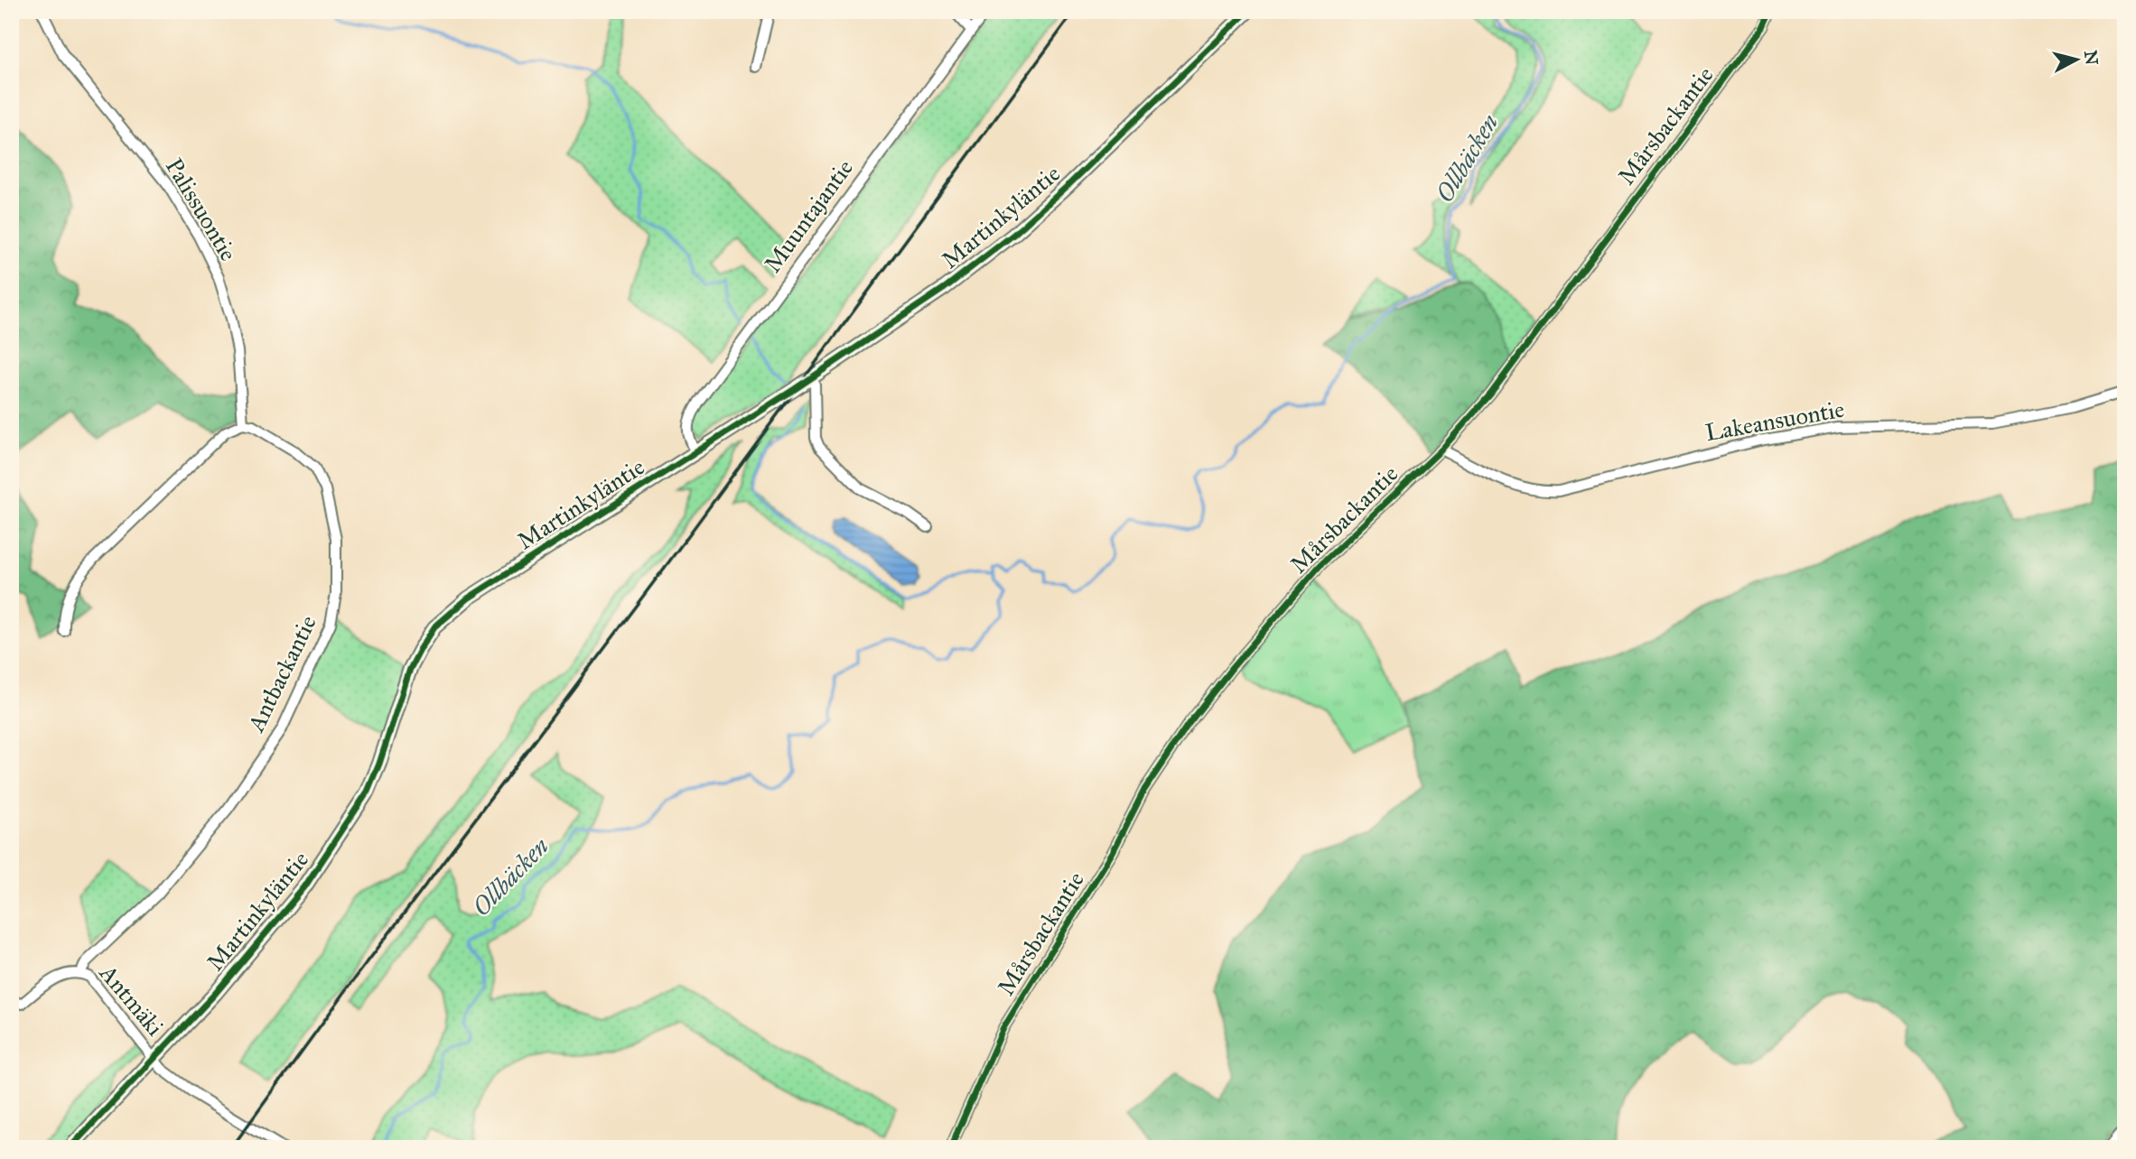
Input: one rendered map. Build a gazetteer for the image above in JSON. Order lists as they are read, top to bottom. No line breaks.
{"streets":{"street":["Mårsbackantie","Palissuontie","Muuntajantie","Martinkyläntie","Lakeansuontie","Antbackantie","Antmäki"]},"crossings":[["Mårsbackantie","Lakeansuontie"],["Palissuontie","Antbackantie"],["Muuntajantie","Martinkyläntie"],["Martinkyläntie","Antmäki"],["Antbackantie","Antmäki"]],"water":["Ollbäcken"],"north":"right"}
